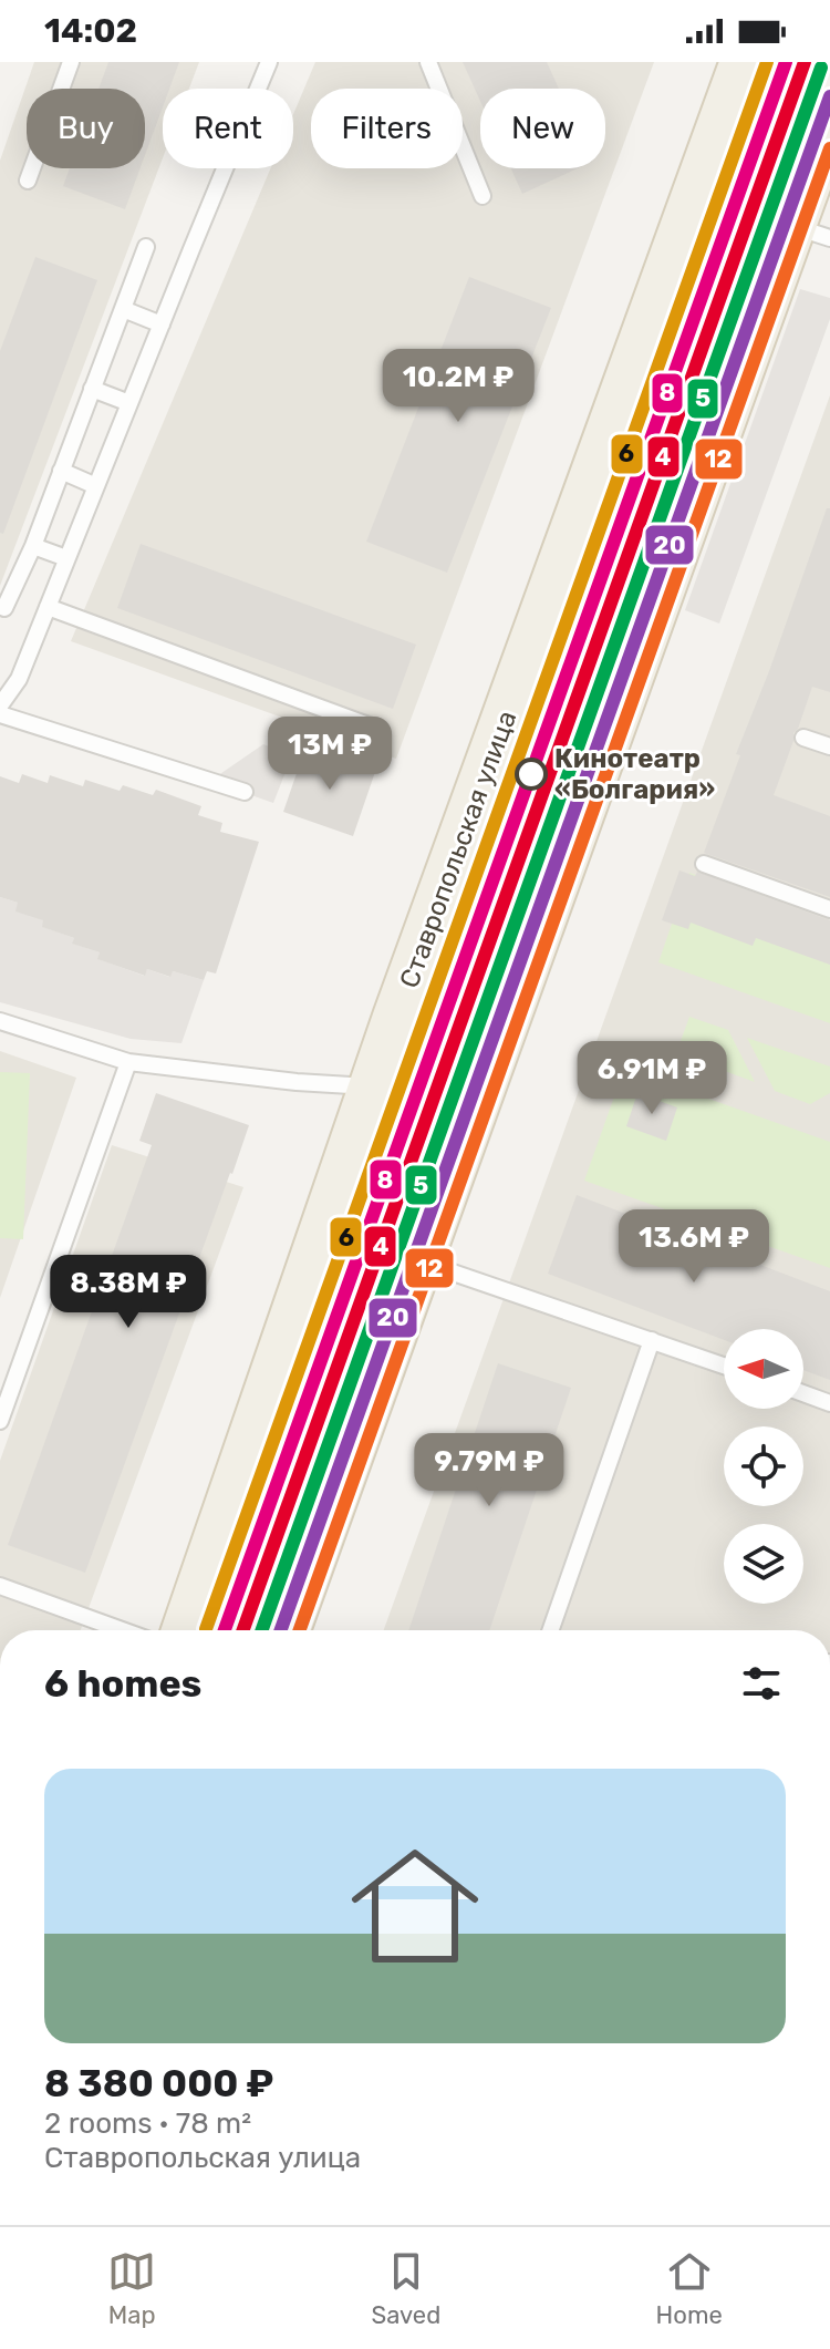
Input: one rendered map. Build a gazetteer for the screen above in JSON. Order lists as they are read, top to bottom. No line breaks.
{"streets":{"main road":["Ставропольская улица"]},"places":["Кинотеатр «Болгария»"],"lines":["transit line 4","tram line 8","tram line 6","transit line 5","transit line 20","transit line 12"],"north":"left","page":{"status":"14:02","chip":["Buy","Rent","Filters","New"],"price":["10.2M ₽","13M ₽","6.91M ₽","13.6M ₽","8.38M ₽","9.79M ₽"],"heading":"6 homes","list":[{"name":"8 380 000 ₽","note":"2 rooms · 78 m² · Ставропольская улица"}],"tabs":["Map","Saved","Home"]}}
